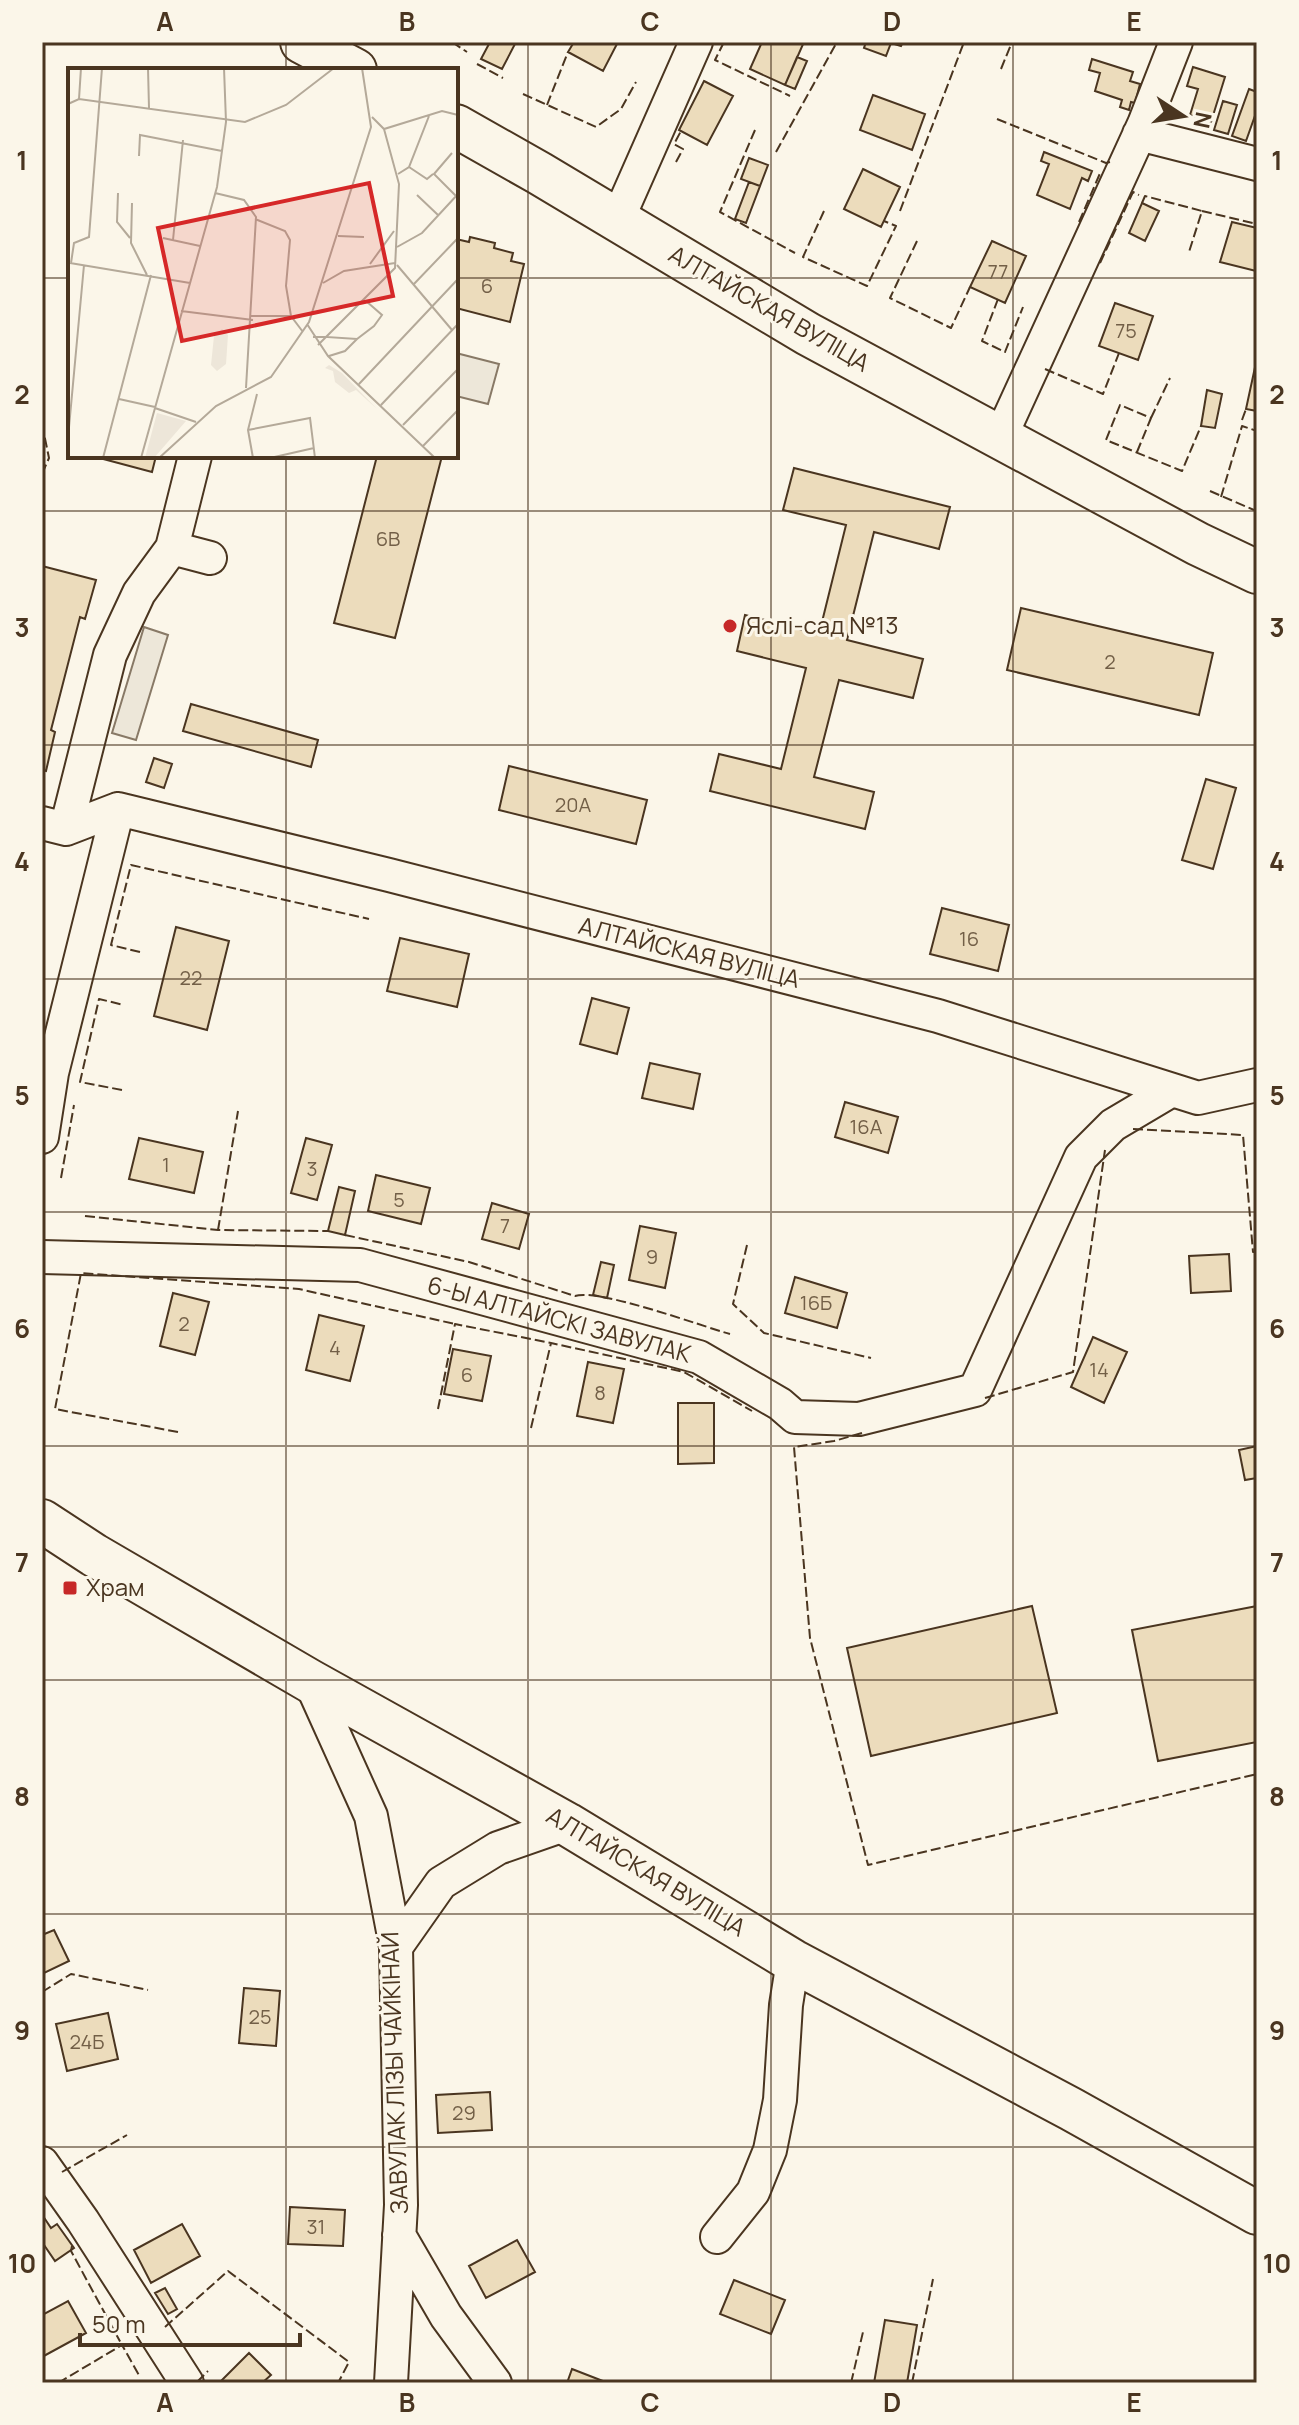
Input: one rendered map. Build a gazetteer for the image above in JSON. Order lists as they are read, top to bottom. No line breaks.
{"streets":{"main road":["АЛТАЙСКАЯ ВУЛІЦА"],"street":["6-Ы АЛТАЙСКІ ЗАВУЛАК","ЗАВУЛАК ЛІЗЫ ЧАЙКІНАЙ"]},"crossings":[["АЛТАЙСКАЯ ВУЛІЦА","6-Ы АЛТАЙСКІ ЗАВУЛАК"],["АЛТАЙСКАЯ ВУЛІЦА","ЗАВУЛАК ЛІЗЫ ЧАЙКІНАЙ"]],"places":{"other":["Яслі-сад №13"],"transit":["Храм"]},"house_numbers":["77","6","75","6В","2","20А","16","22","16А","1","3","5","7","9","16Б","2","4","14","6","8","25","24Б","29","31"],"scale_bar":"50 m","north":"right","grid":{"columns":["A","B","C","D","E"],"rows":["1","2","3","4","5","6","7","8","9","10"]}}
